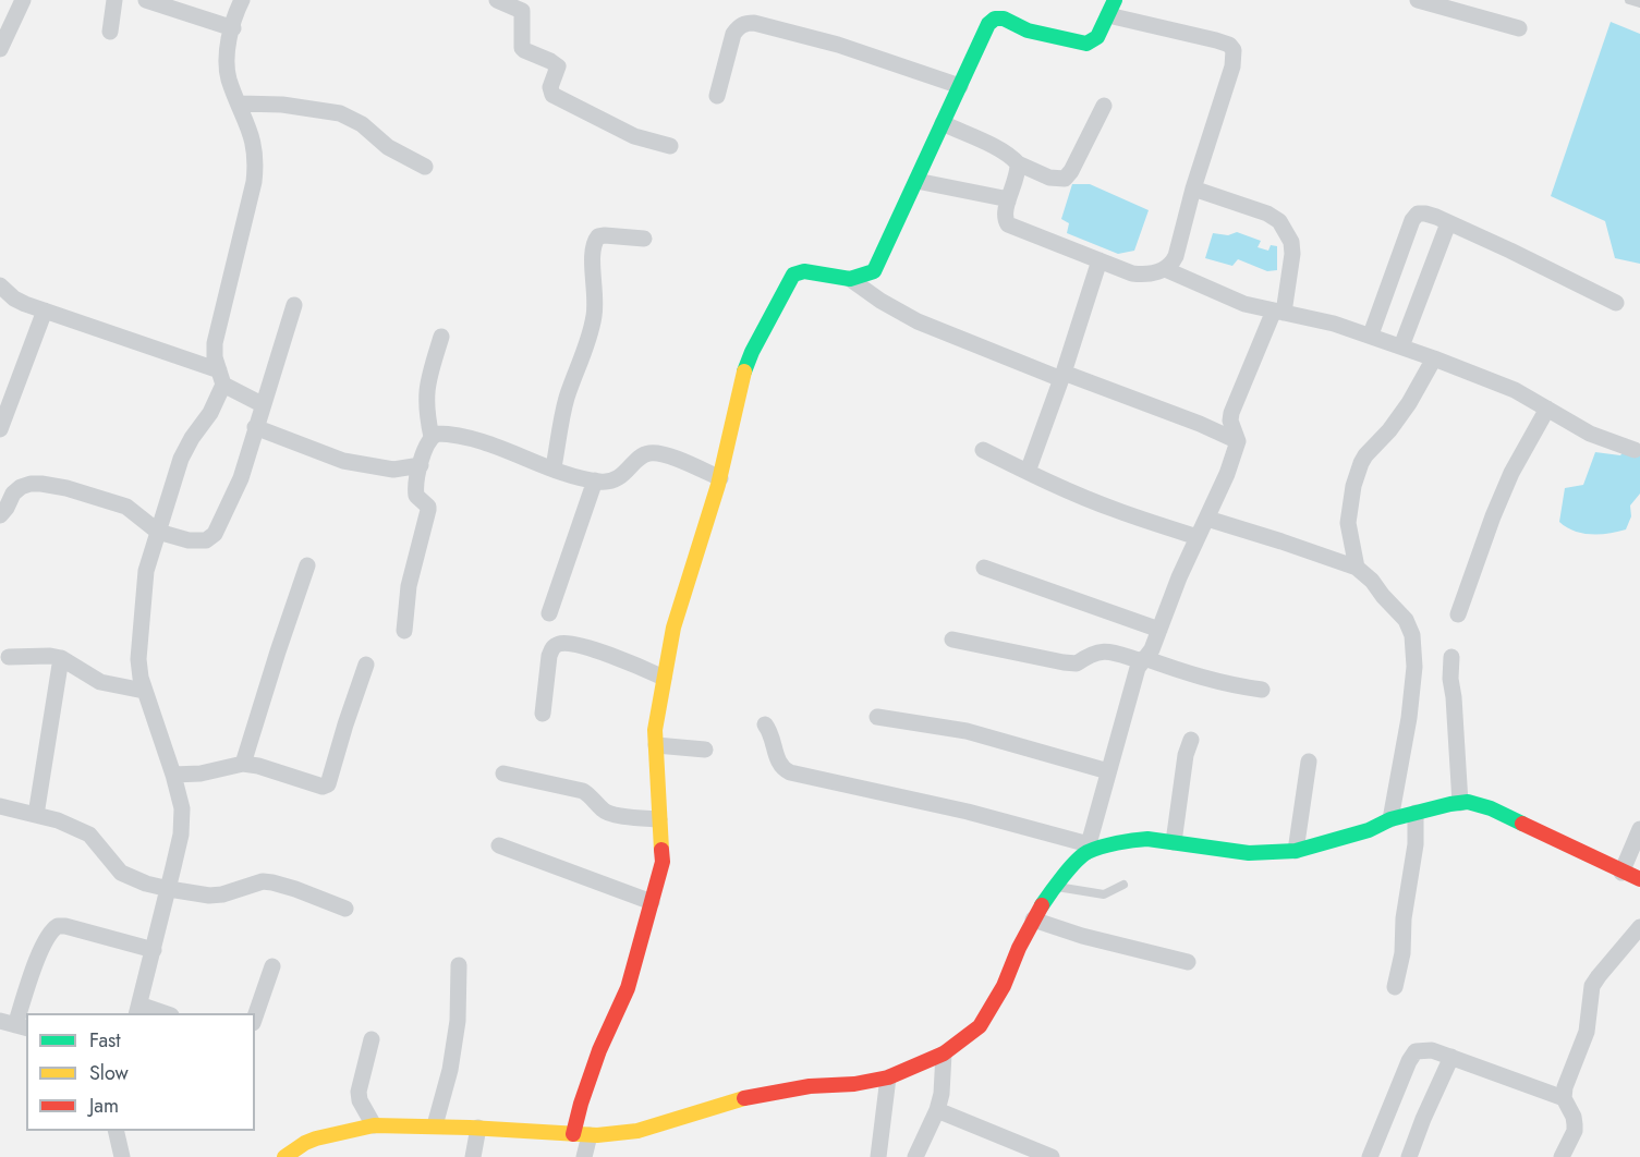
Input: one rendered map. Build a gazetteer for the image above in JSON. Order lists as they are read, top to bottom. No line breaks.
{"legend":["Fast","Slow","Jam"]}
